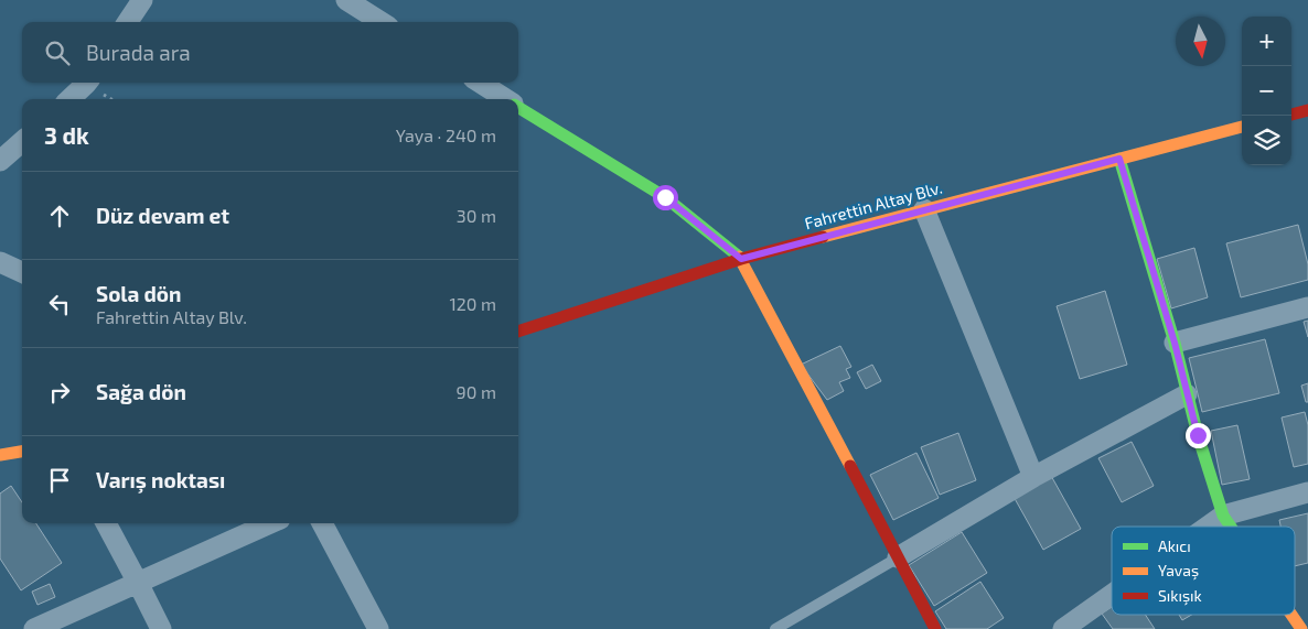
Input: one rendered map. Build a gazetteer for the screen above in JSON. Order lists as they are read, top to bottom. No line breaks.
{"streets":{"street":["Fahrettin Altay Blv."]},"legend":["Akıcı","Yavaş","Sıkışık"],"north":"bottom","page":{"map_buttons":["+","−"],"search":"Burada ara","heading":["3 dk","Yaya · 240 m"],"list":[["Düz devam et","30 m"],["Sola dön","Fahrettin Altay Blv.","120 m"],["Sağa dön","90 m"],"Varış noktası"]}}
